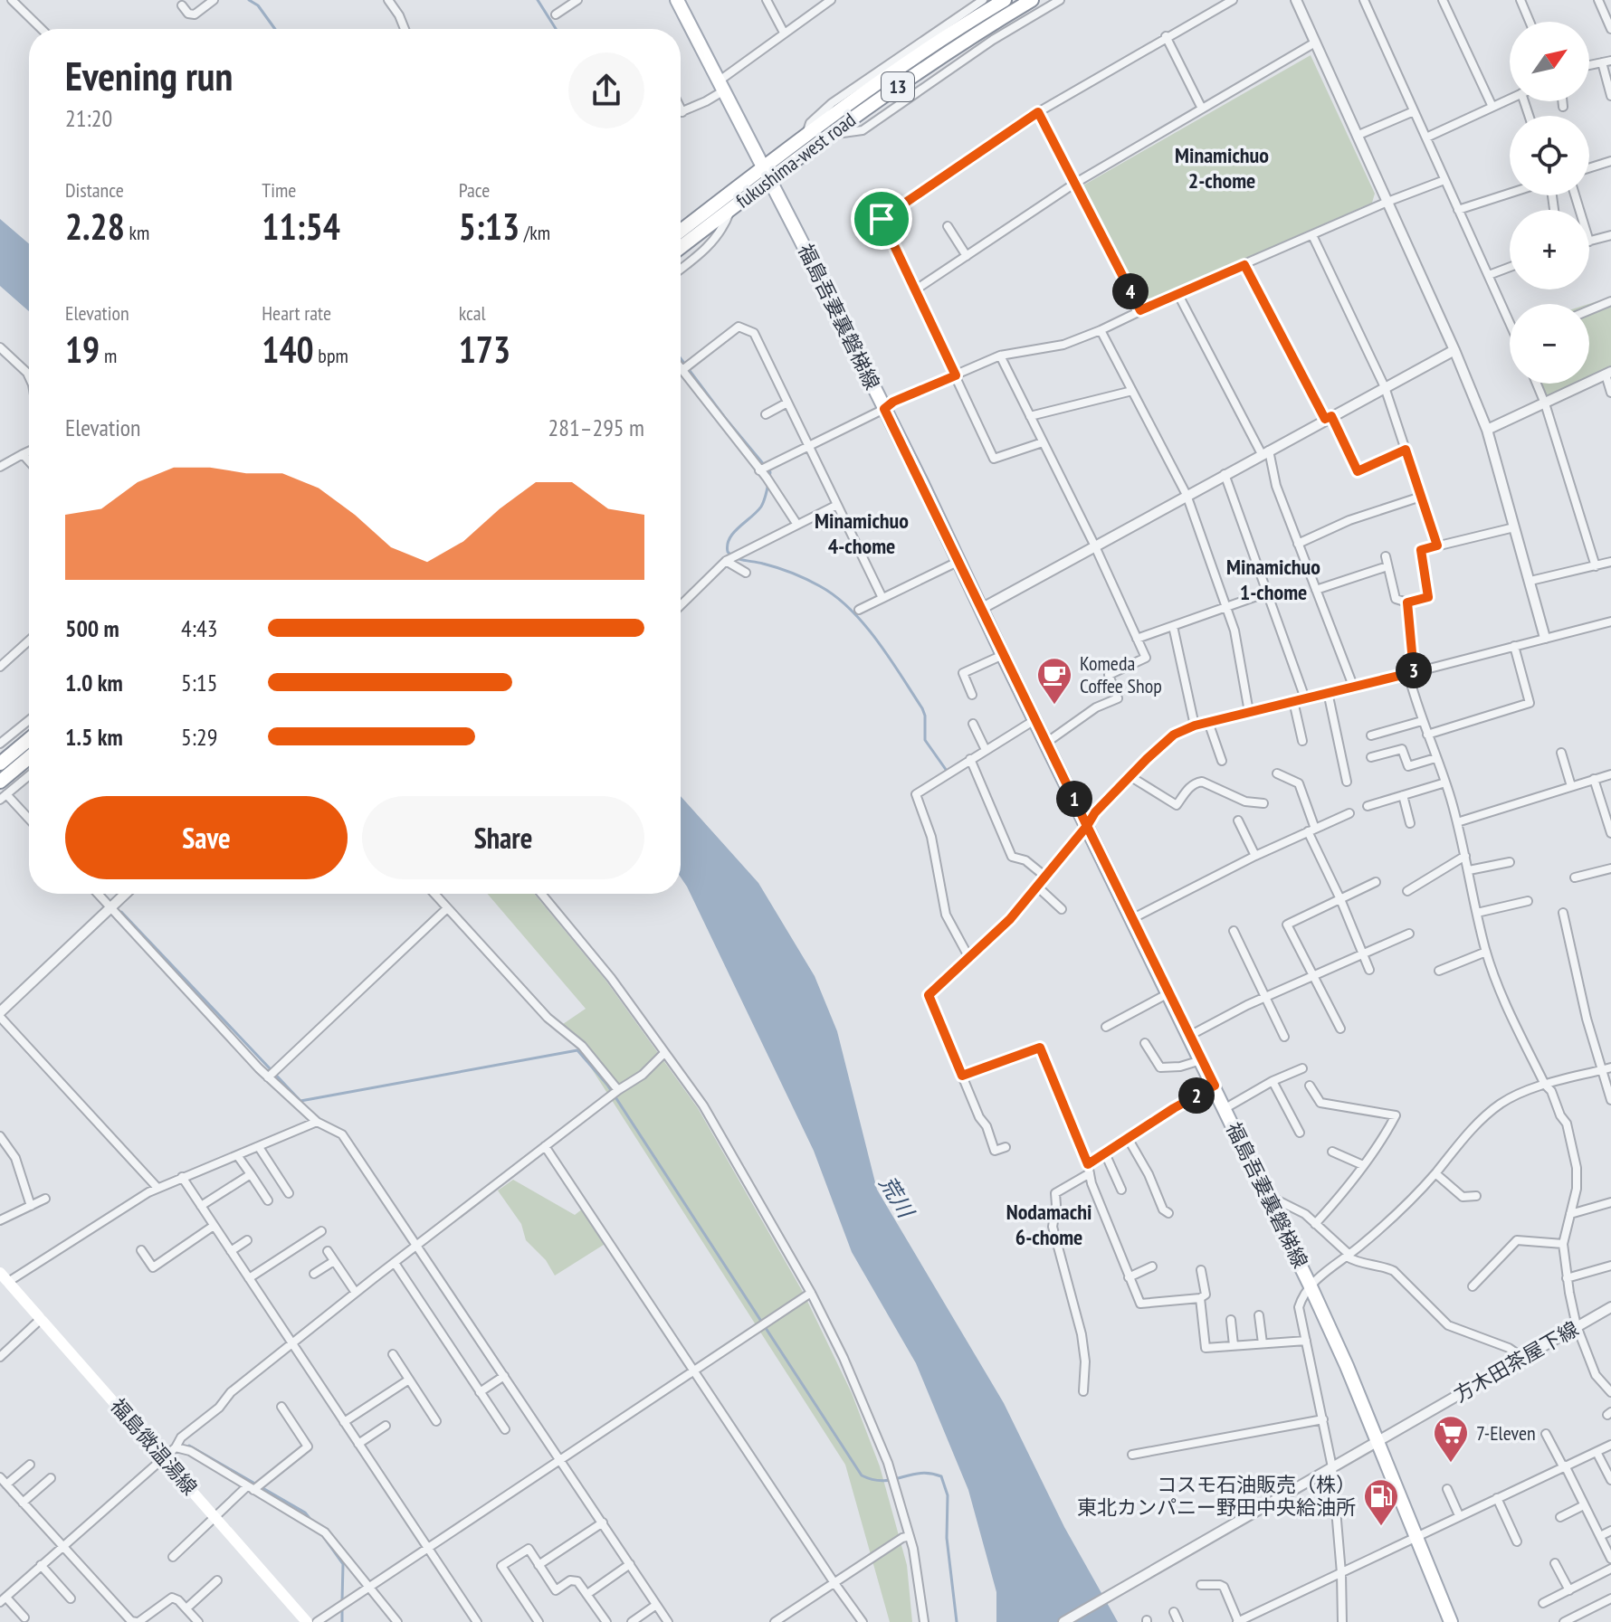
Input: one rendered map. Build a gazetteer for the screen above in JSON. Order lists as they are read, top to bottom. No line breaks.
{"streets":{"main road":["13","fukushima-west road","福島吾妻裏磐梯線","福島微温湯線"],"street":["方木田茶屋下線"]},"crossings":[["fukushima-west road","福島吾妻裏磐梯線"],["福島吾妻裏磐梯線","方木田茶屋下線"]],"districts":["Minamichuo 2-chome","Minamichuo 4-chome","Minamichuo 1-chome","Nodamachi 6-chome"],"water":["荒川"],"places":{"cafe":["Komeda Coffee Shop"],"supermarket":["7-Eleven"],"fuel station":["コスモ石油販売（株） 東北カンパニー野田中央給油所"]},"north":"top right","page":{"map_buttons":["+","−"],"heading":["Evening run","21:20"],"stats":[["Distance","2.28 km"],["Time","11:54"],["Pace","5:13 /km"],["Elevation","19 m"],["Heart rate","140 bpm"],["kcal","173"]],"pins":["4","3","1","2"],"chart":["Elevation","281–295 m"],"list":[{"name":"500 m","note":"4:43"},{"name":"1.0 km","note":"5:15"},{"name":"1.5 km","note":"5:29"}],"buttons":["Save","Share"]}}
